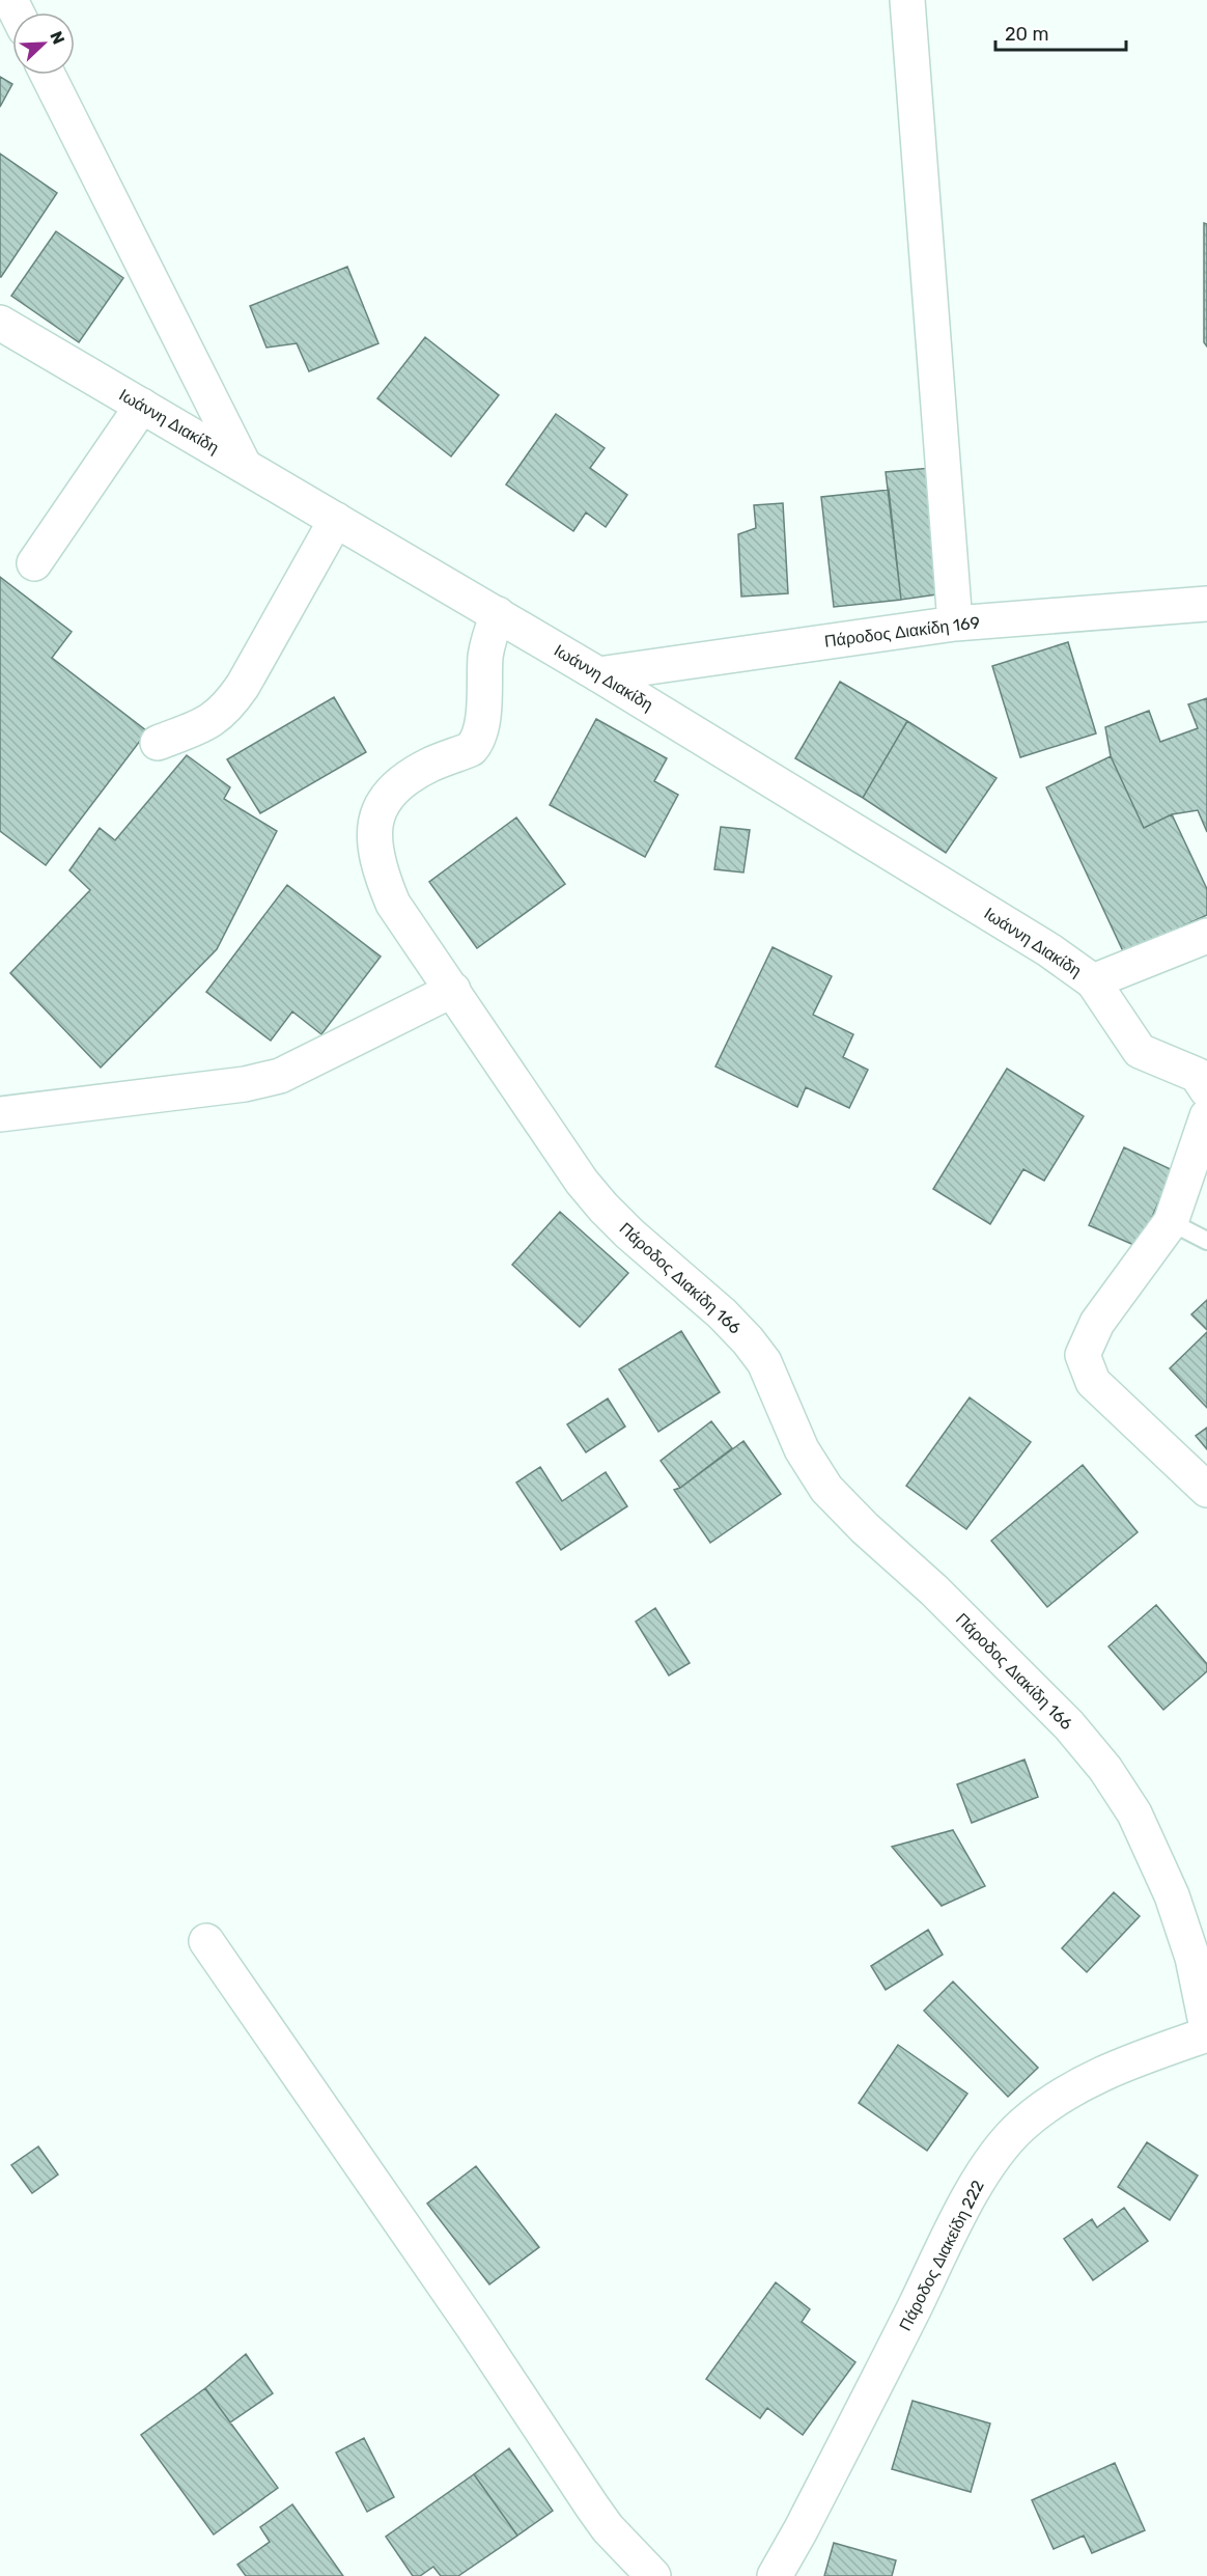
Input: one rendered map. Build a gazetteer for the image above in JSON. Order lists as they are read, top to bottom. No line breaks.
{"streets":{"street":["Ιωάννη Διακίδη","Πάροδος Διακίδη 169","Πάροδος Διακίδη 166","Πάροδος Διακείδη 222"]},"crossings":[["Ιωάννη Διακίδη","Πάροδος Διακίδη 169"],["Ιωάννη Διακίδη","Πάροδος Διακίδη 166"]],"scale_bar":"20 m","north":"top right"}
